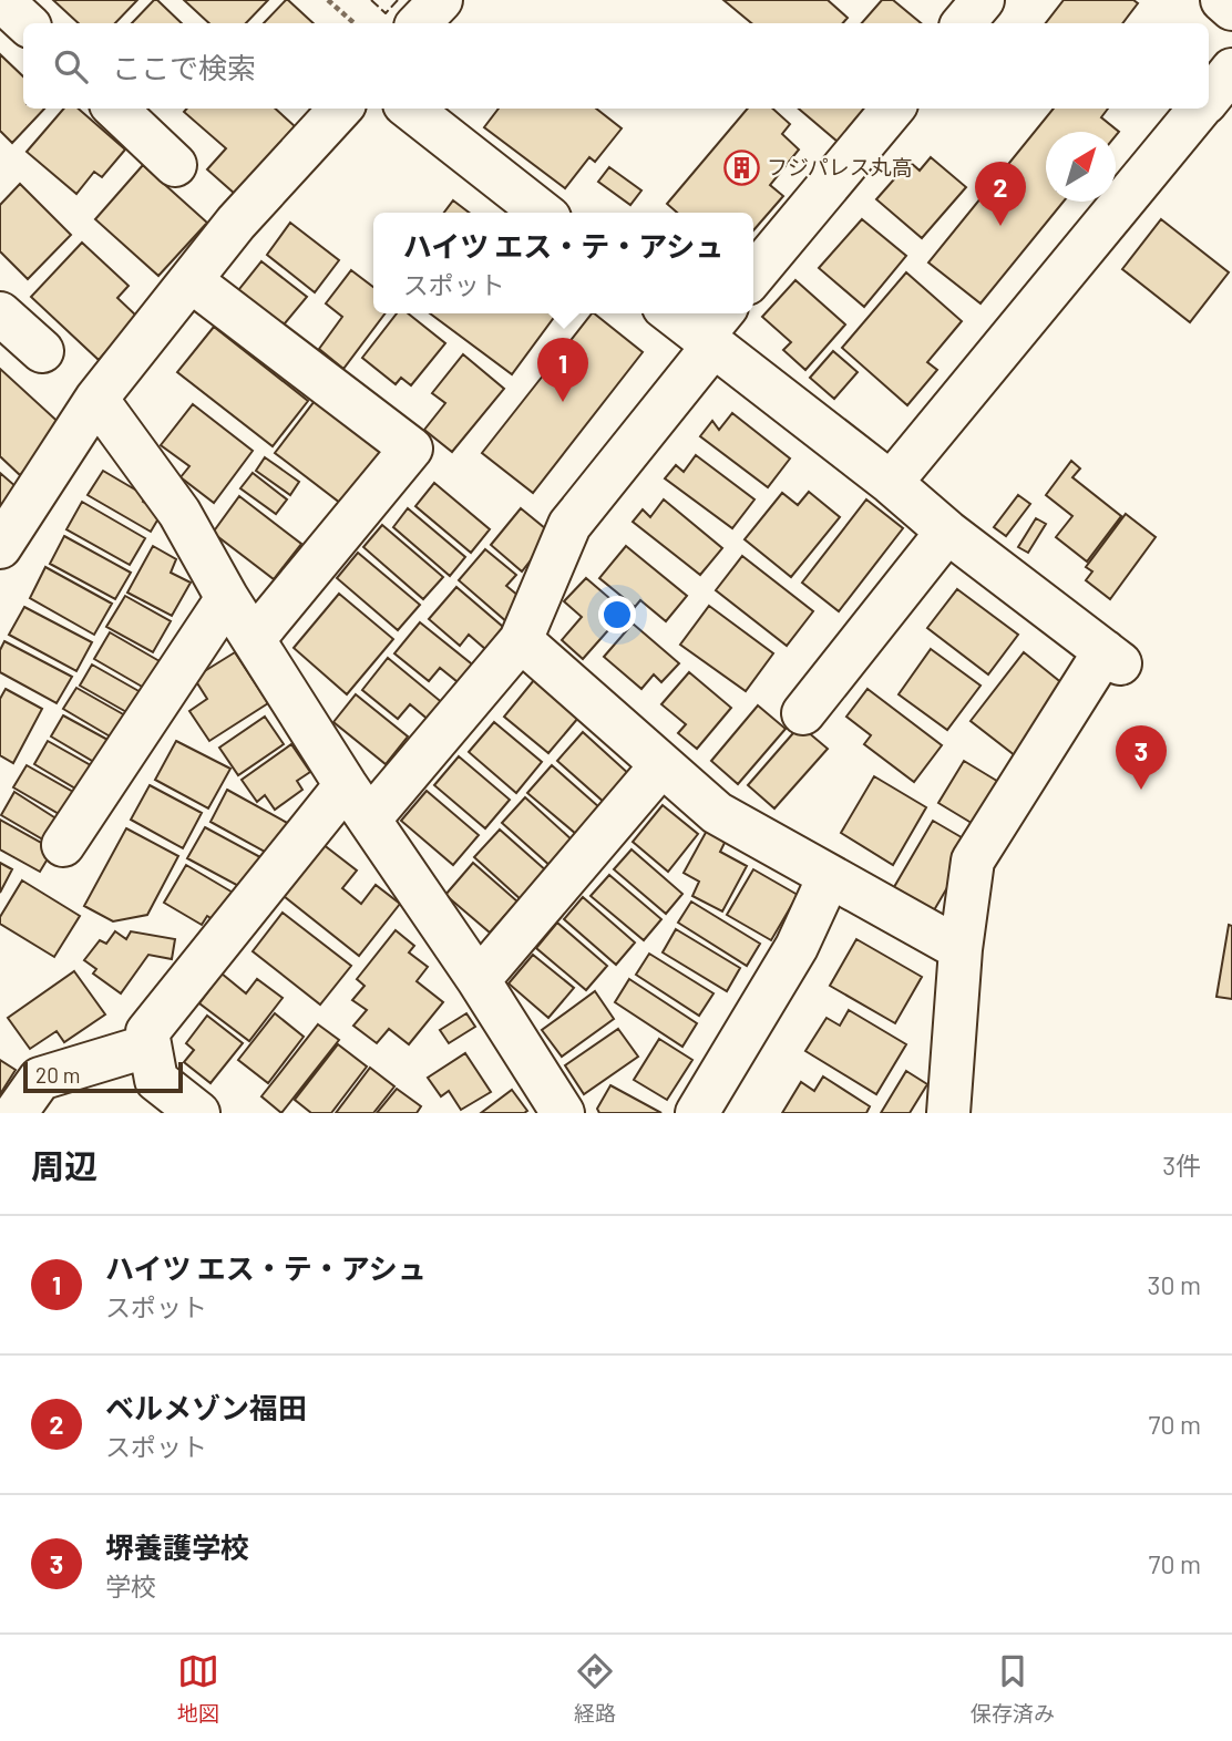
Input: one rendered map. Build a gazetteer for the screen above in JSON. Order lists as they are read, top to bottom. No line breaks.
{"places":{"building":["フジパレス丸高"]},"scale_bar":"20 m","north":"top right","page":{"search":"ここで検索","pins":["2","1","3"],"popup":["ハイツ エス・テ・アシュ","スポット"],"scale":"20 m","heading":["周辺","3件"],"list":[{"mark":"1","name":"ハイツ エス・テ・アシュ","note":"スポット","value":"30 m"},{"mark":"2","name":"ベルメゾン福田","note":"スポット","value":"70 m"},{"mark":"3","name":"堺養護学校","note":"学校","value":"70 m"}],"nav":["地図","経路","保存済み"]}}
